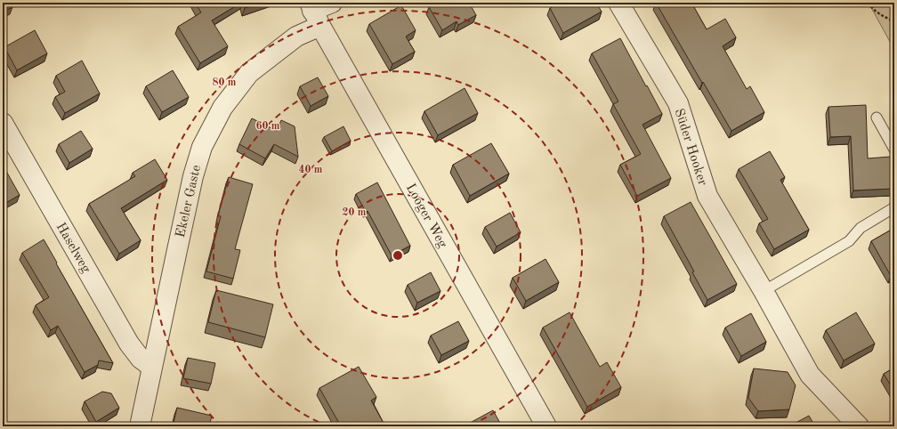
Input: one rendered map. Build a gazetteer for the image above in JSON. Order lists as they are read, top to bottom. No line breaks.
{"streets":{"street":["Süder Hooker","Ekeler Gaste","Looger Weg","Haselweg"]},"crossings":[["Ekeler Gaste","Looger Weg"],["Ekeler Gaste","Haselweg"]],"rings":["80 m","60 m","40 m","20 m"]}
